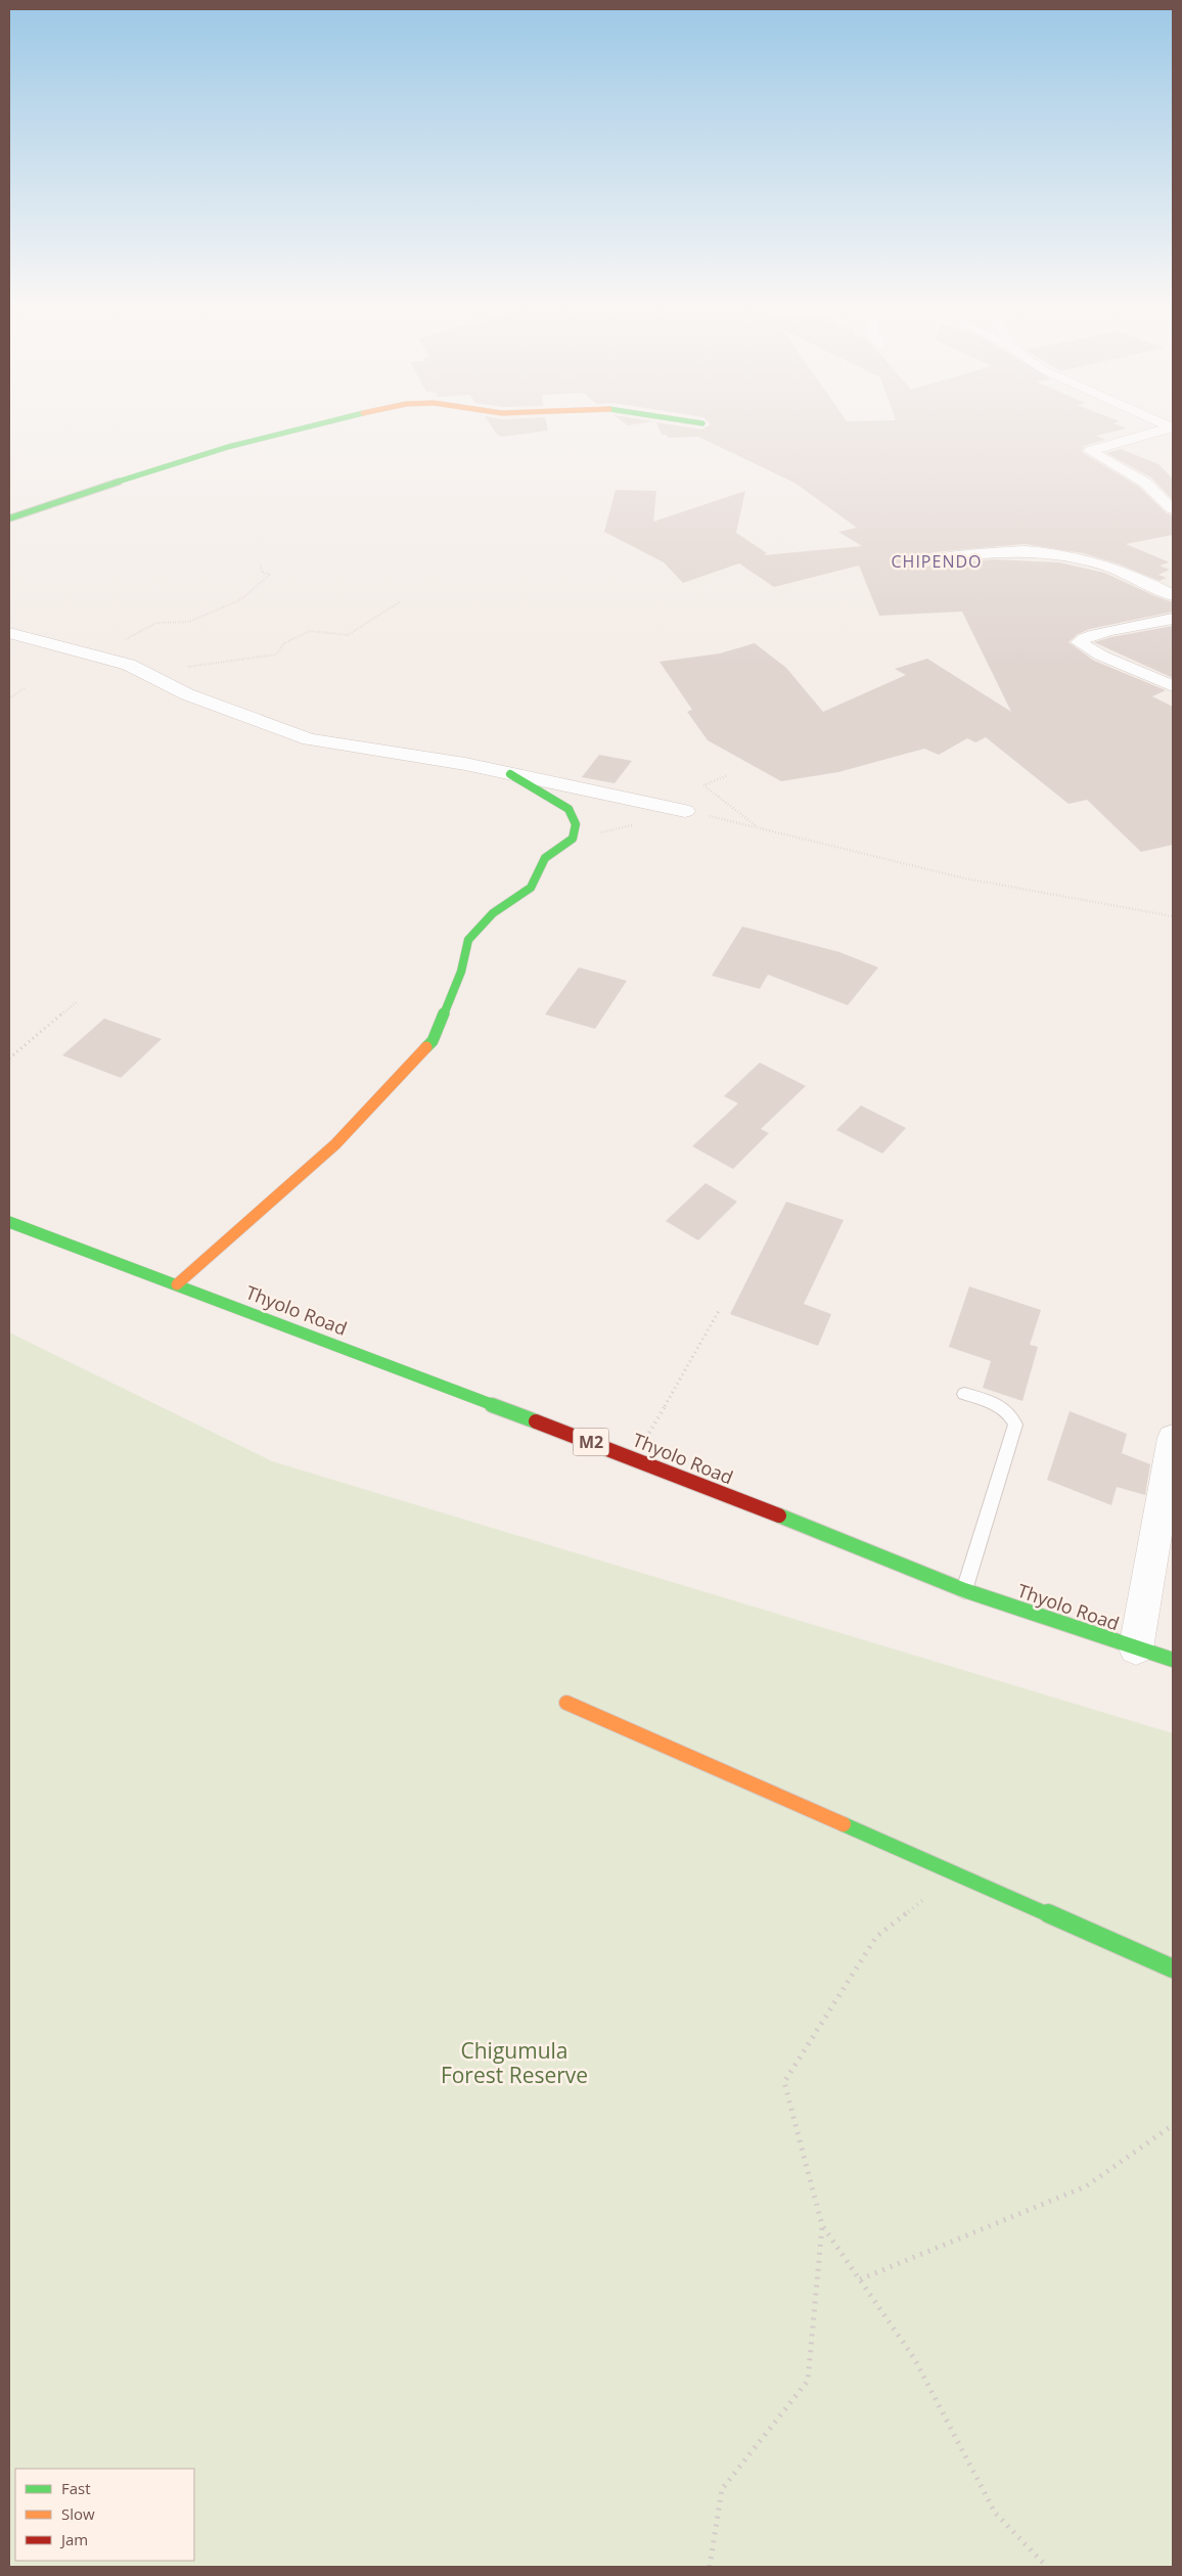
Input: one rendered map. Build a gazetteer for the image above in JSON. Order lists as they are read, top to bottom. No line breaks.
{"streets":{"main road":["Thyolo Road","M2"]},"districts":["CHIPENDO"],"parks":["Chigumula Forest Reserve"],"legend":["Fast","Slow","Jam"]}
